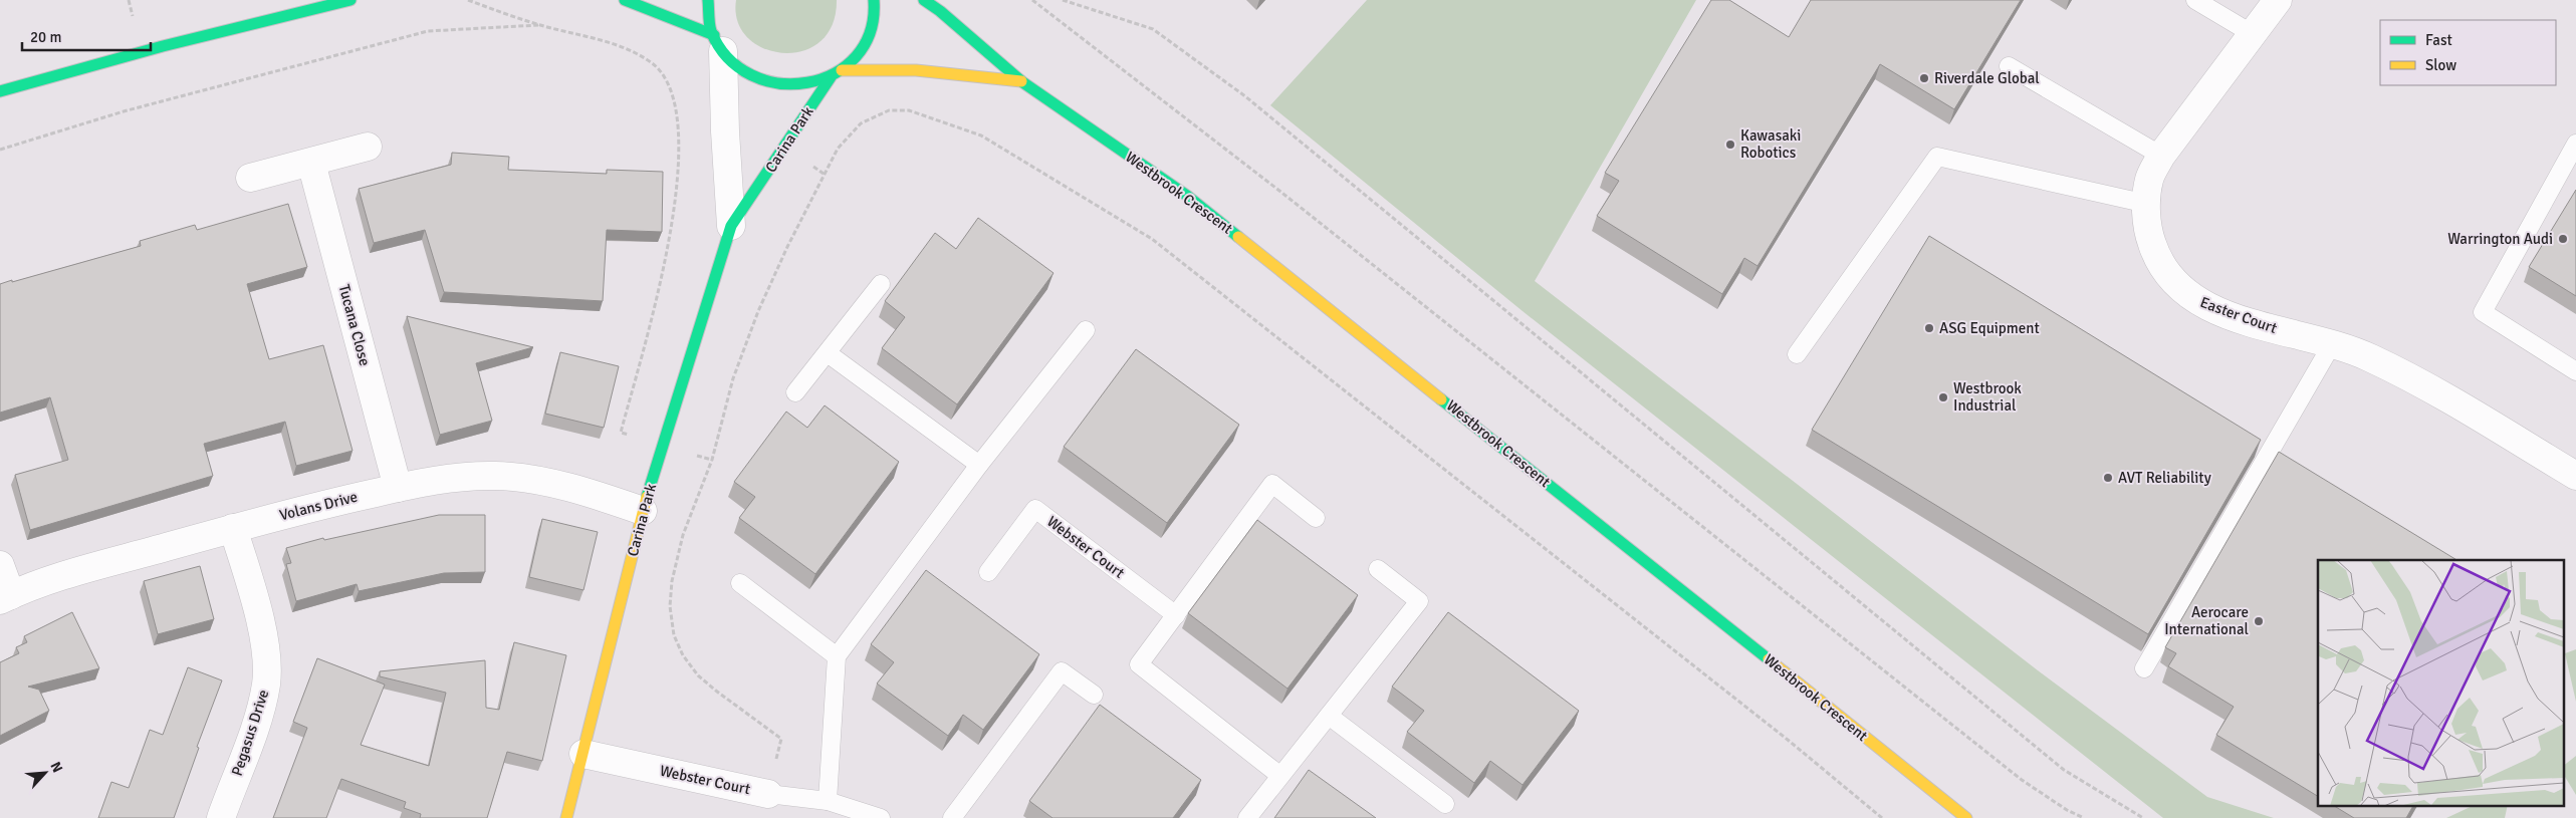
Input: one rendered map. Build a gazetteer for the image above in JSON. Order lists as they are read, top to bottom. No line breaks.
{"streets":{"street":["Carina Park","Westbrook Crescent","Easter Court","Tucana Close","Volans Drive","Webster Court","Pegasus Drive"]},"crossings":[["Carina Park","Volans Drive"],["Carina Park","Webster Court"],["Tucana Close","Volans Drive"],["Volans Drive","Pegasus Drive"]],"places":["Riverdale Global","Kawasaki Robotics","Warrington Audi","ASG Equipment","Westbrook Industrial","AVT Reliability","Aerocare International"],"legend":["Fast","Slow"],"scale_bar":"20 m","north":"top right"}
